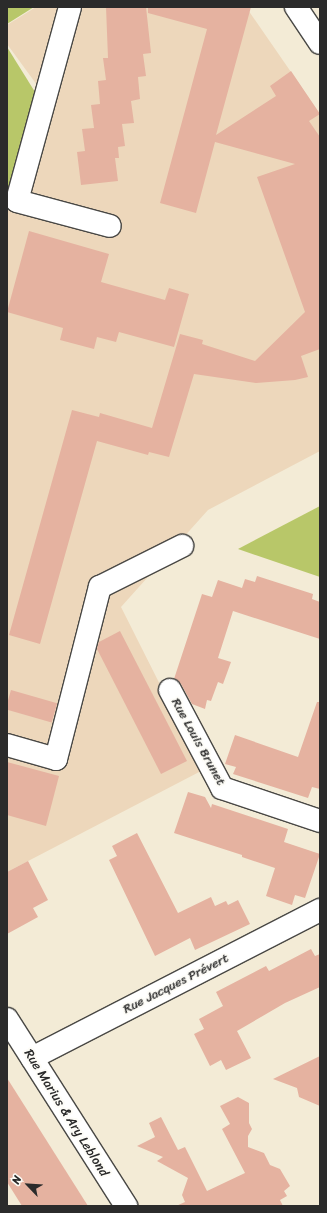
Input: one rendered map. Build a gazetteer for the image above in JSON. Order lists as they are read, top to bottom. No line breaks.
{"streets":{"street":["Rue Louis Brunet","Rue Jacques Prévert","Rue Marius & Ary Leblond"]},"crossings":[["Rue Jacques Prévert","Rue Marius & Ary Leblond"]],"north":"top left"}
